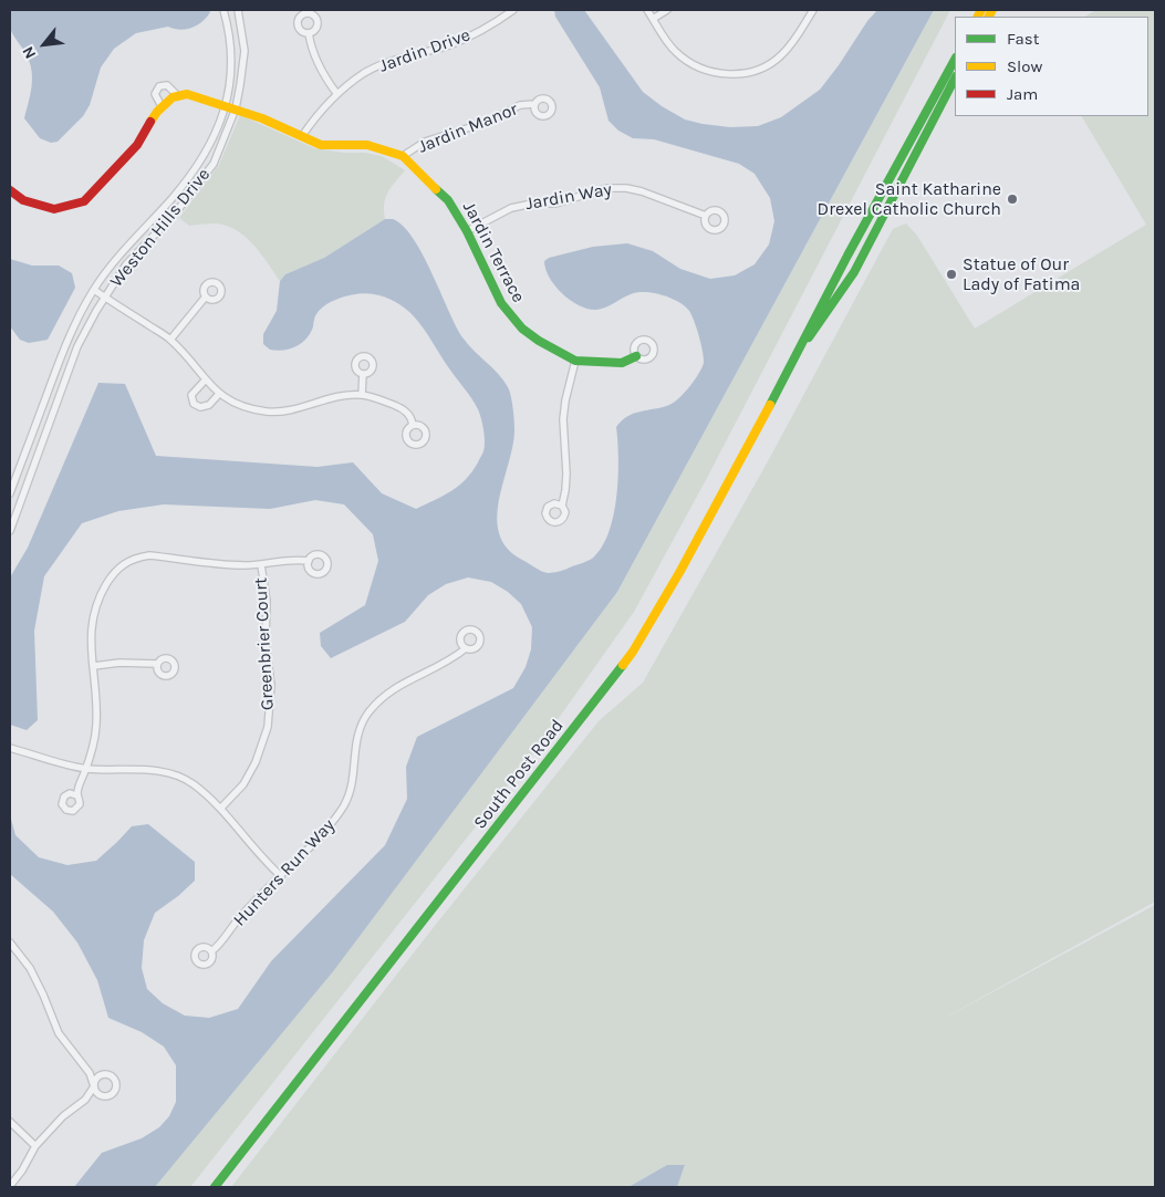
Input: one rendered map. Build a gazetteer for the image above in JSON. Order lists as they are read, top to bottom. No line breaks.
{"streets":{"street":["Jardin Drive","Jardin Manor","Jardin Way","Weston Hills Drive","Jardin Terrace","Greenbrier Court","South Post Road","Hunters Run Way"]},"crossings":[["Jardin Drive","Jardin Terrace"],["Jardin Manor","Jardin Terrace"],["Jardin Way","Jardin Terrace"],["Weston Hills Drive","Jardin Terrace"]],"places":["Saint Katharine Drexel Catholic Church","Statue of Our Lady of Fatima"],"legend":["Fast","Slow","Jam"],"north":"bottom left"}
